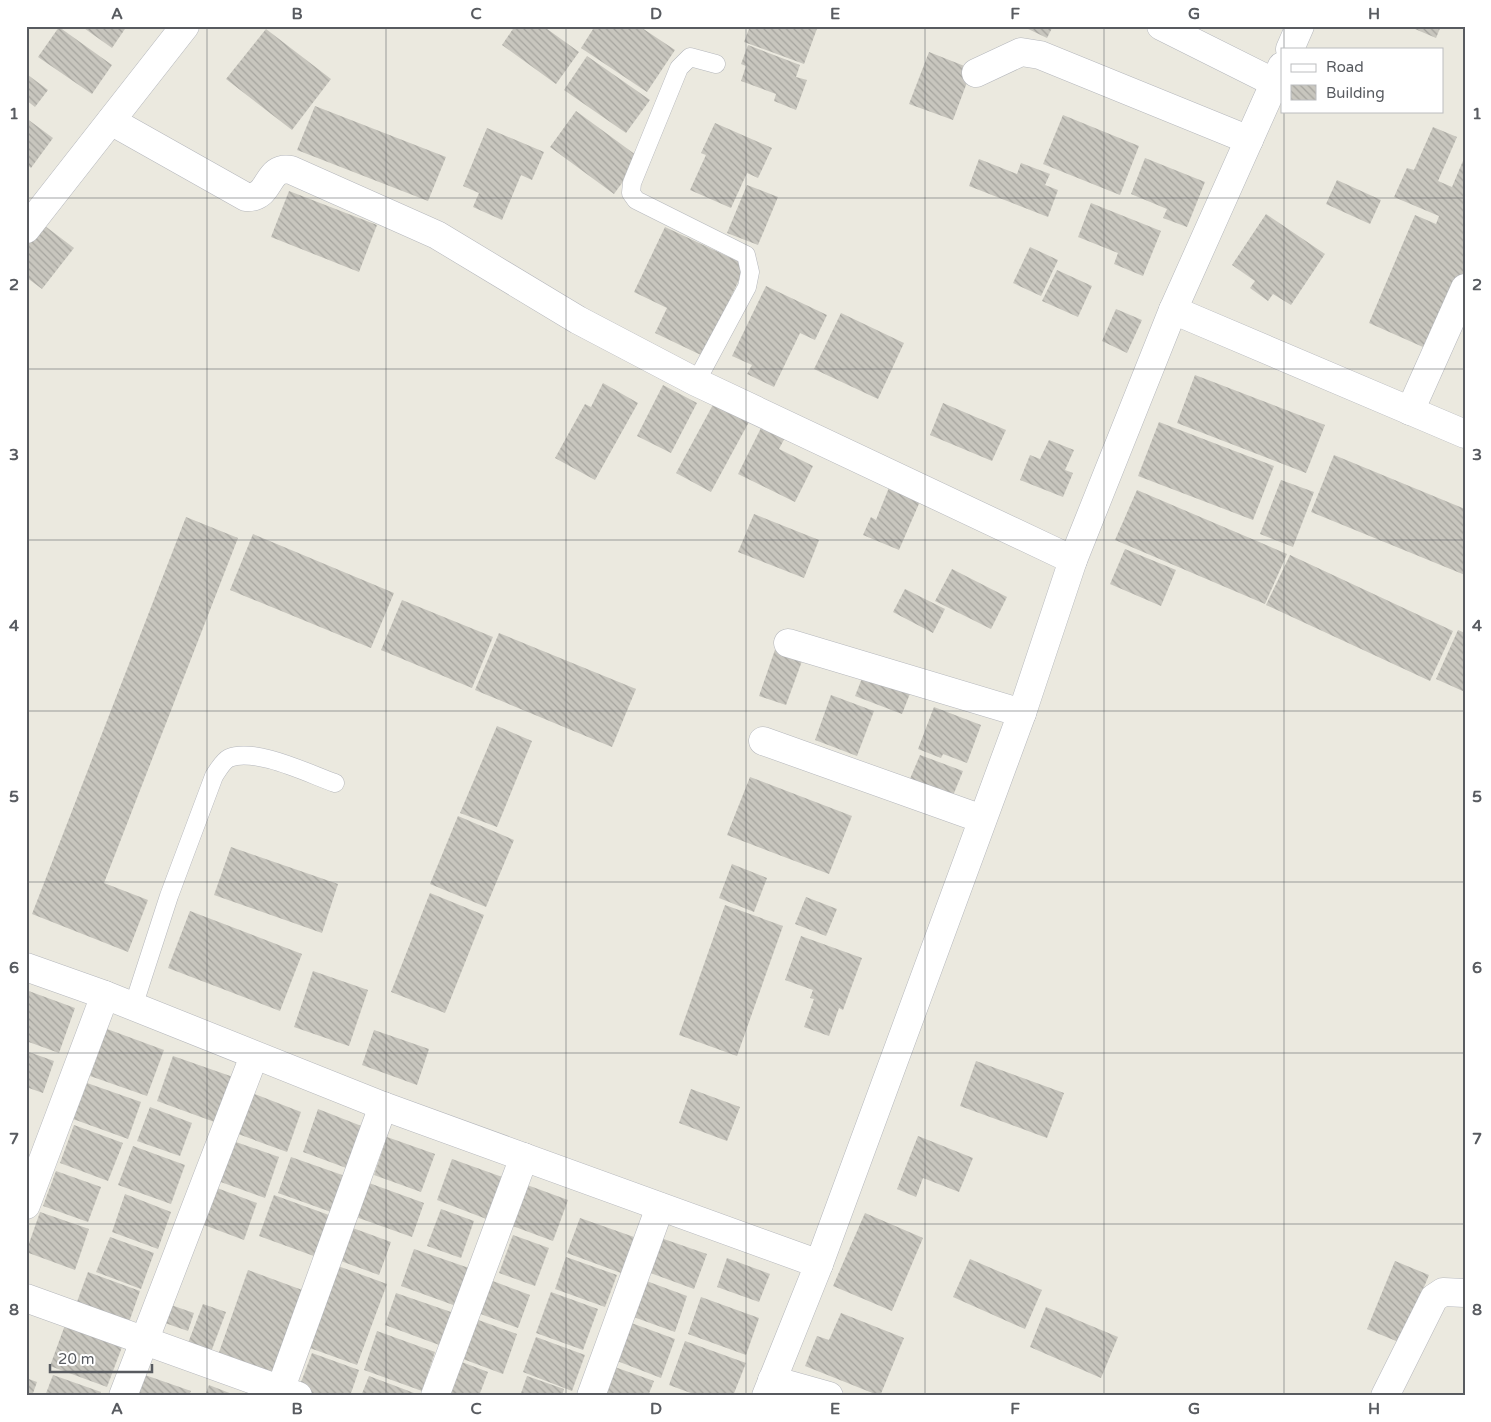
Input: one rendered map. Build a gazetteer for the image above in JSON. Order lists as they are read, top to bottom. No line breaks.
{"legend":["Road","Building"],"scale_bar":"20 m","grid":{"columns":["A","B","C","D","E","F","G","H"],"rows":["1","2","3","4","5","6","7","8"]}}
